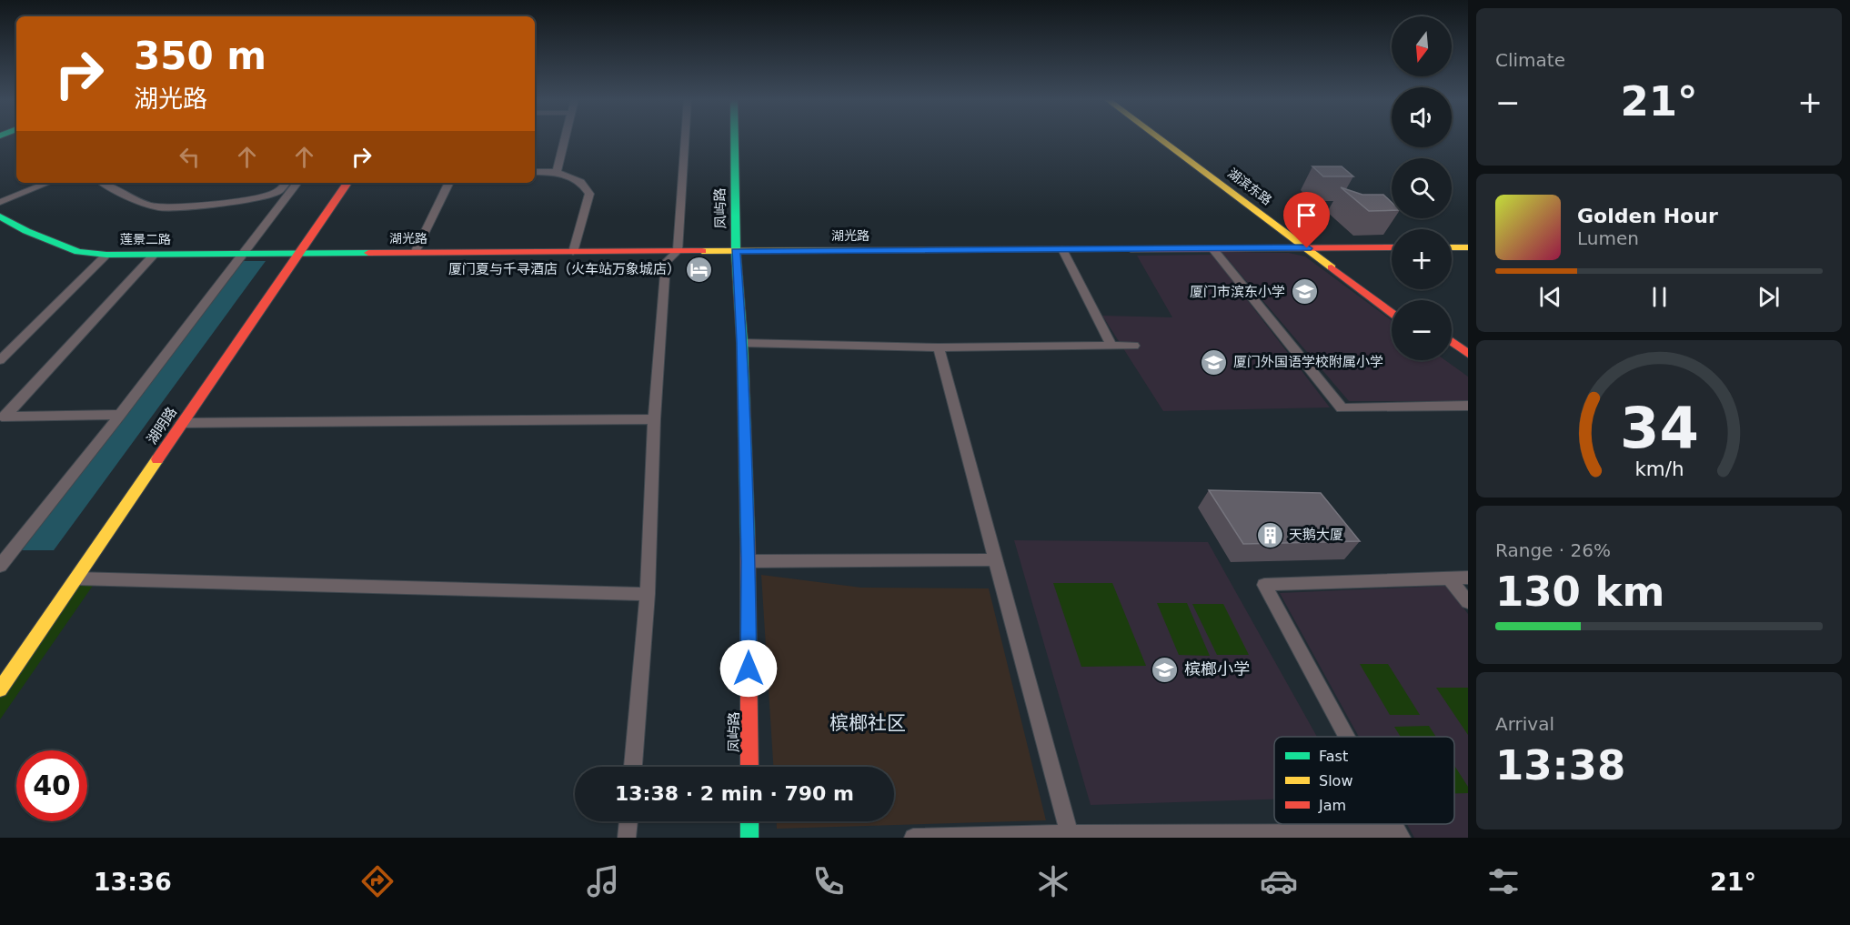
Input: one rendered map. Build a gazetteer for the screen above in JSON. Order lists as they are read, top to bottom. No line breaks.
{"streets":{"street":["湖滨东路","凤屿路","湖光路","莲景二路","湖明路"]},"crossings":[["湖滨东路","湖光路"],["凤屿路","湖光路"],["湖光路","莲景二路"],["湖光路","湖明路"],["莲景二路","湖明路"]],"districts":["槟榔社区"],"places":{"hotel":["厦门夏与千寻酒店（火车站万象城店）"],"school or university":["厦门市滨东小学","厦门外国语学校附属小学","槟榔小学"],"building":["天鹅大厦"]},"legend":["Fast","Slow","Jam"],"north":"bottom","page":{"tile":["Climate",["Range · 26%","130 km"],["Arrival","13:38"]],"map_buttons":["+","−"],"turn":["350 m","湖光路"],"heat":["−","21°","+"],"song":["Golden Hour","Lumen"],"limit":"40","trip":"13:38 · 2 min · 790 m","tabs":["13:36","21°"],"gauge":["34","km/h"]}}
